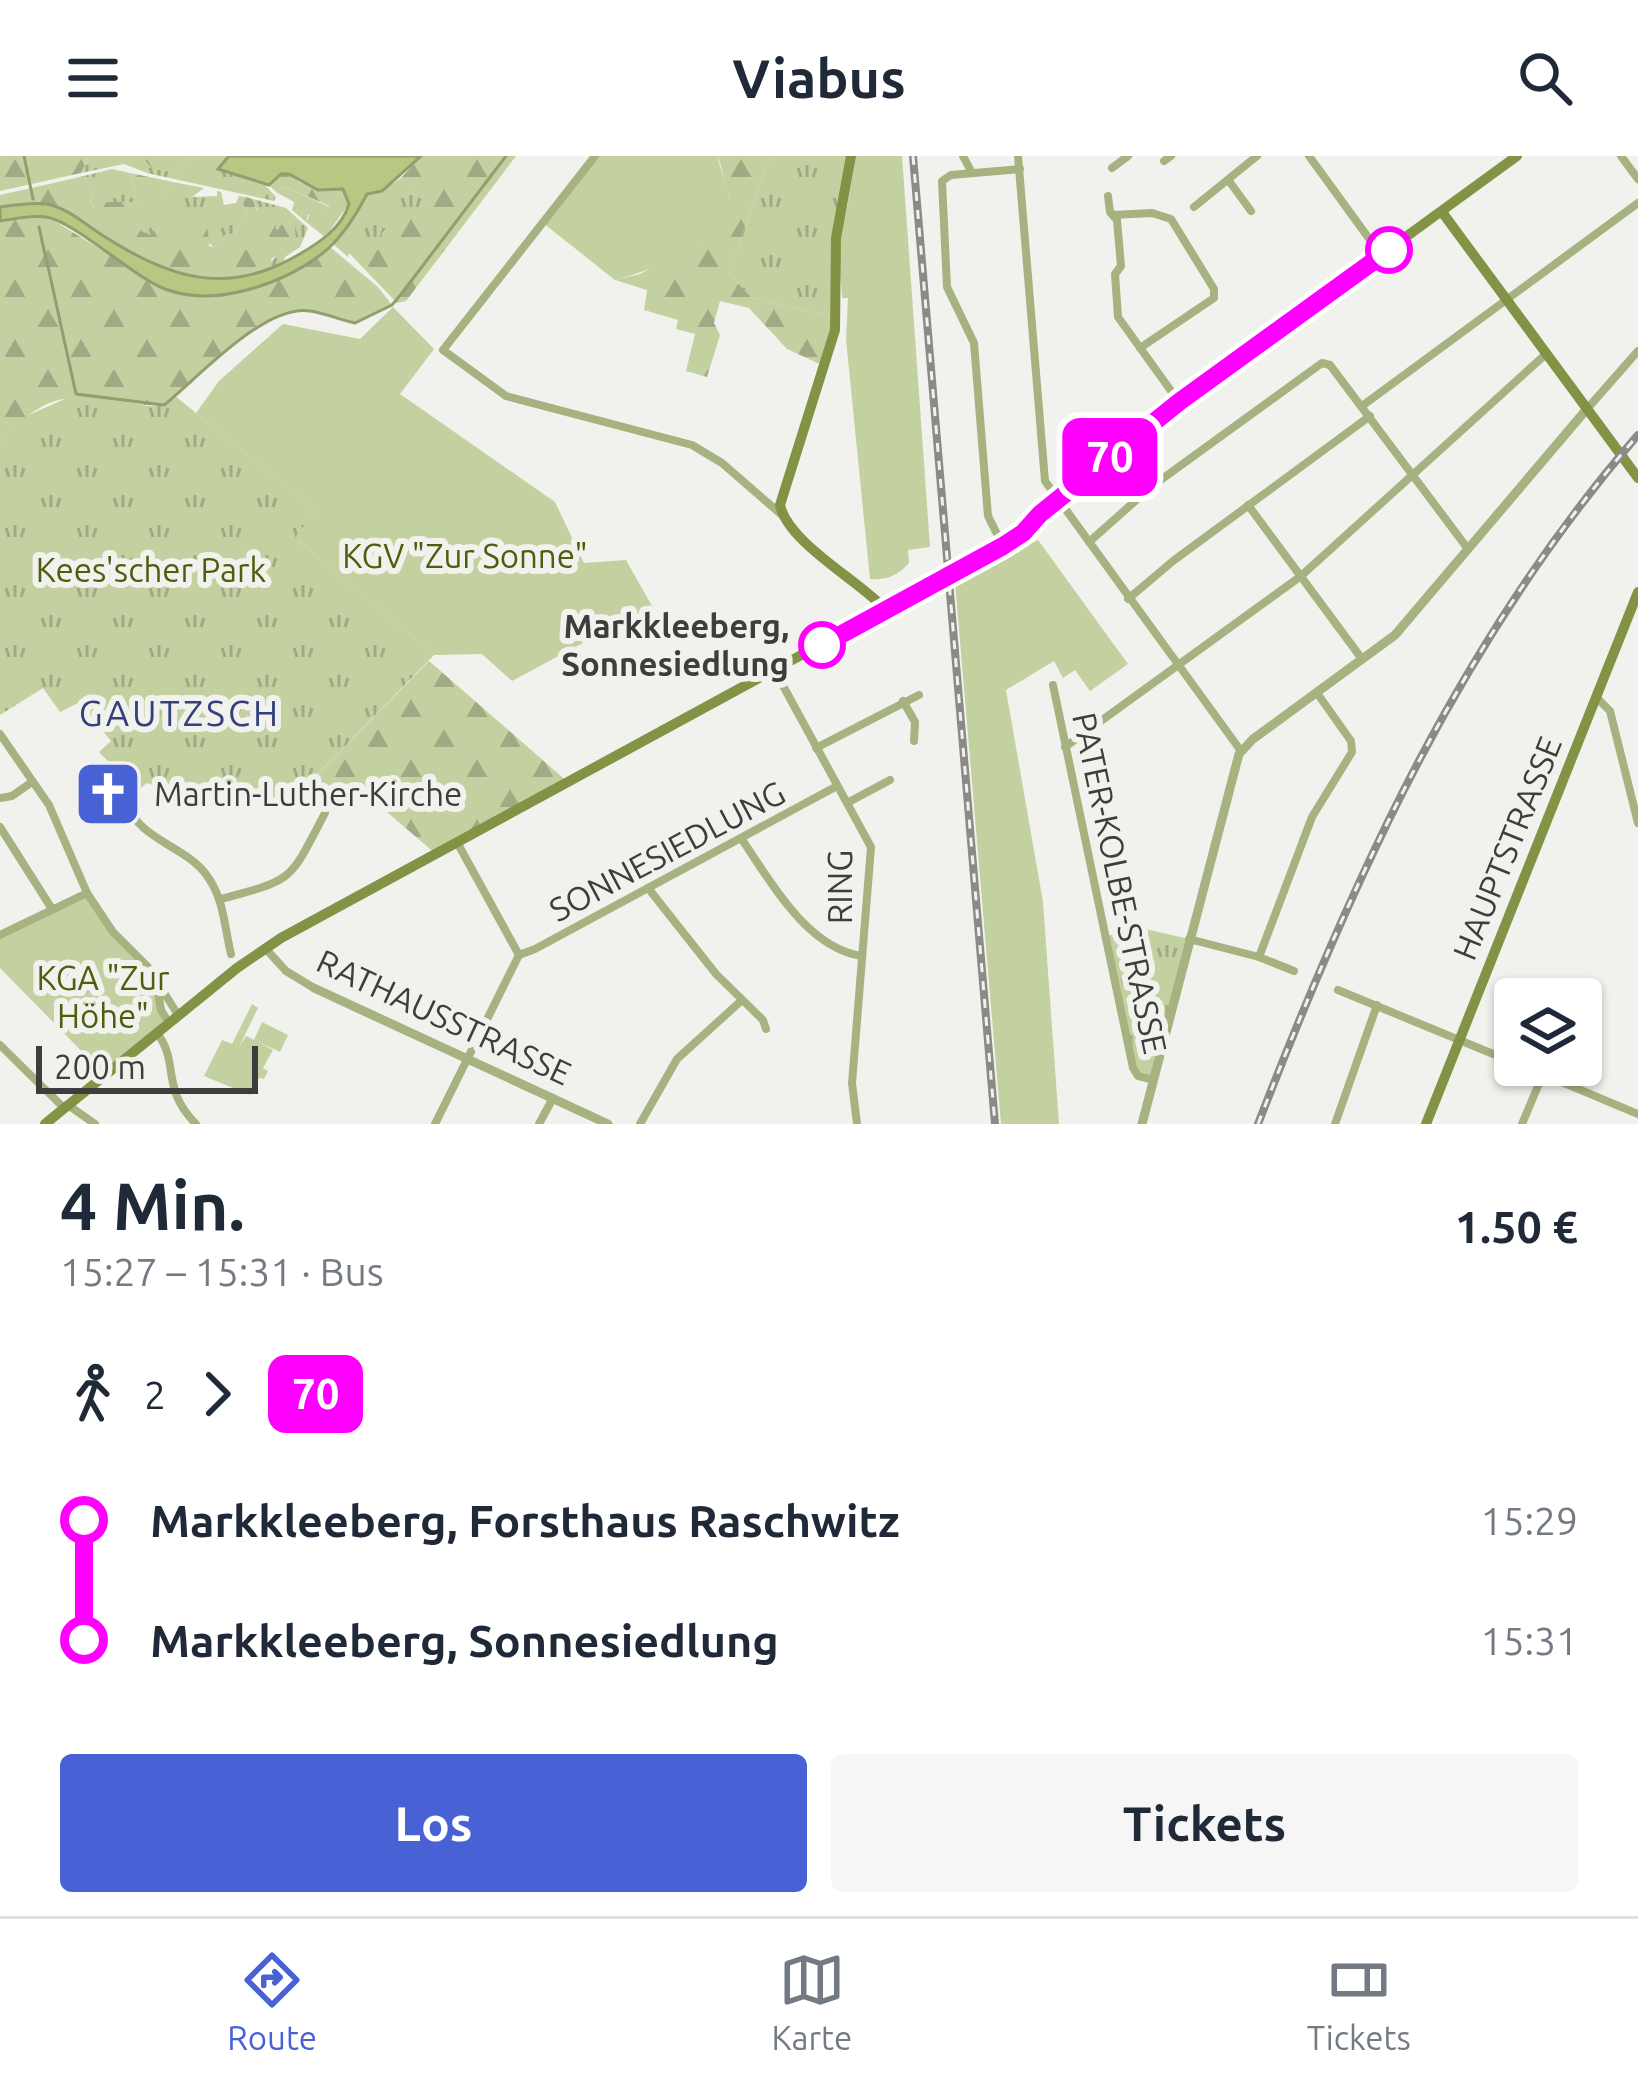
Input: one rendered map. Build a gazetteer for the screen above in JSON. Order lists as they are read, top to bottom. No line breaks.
{"streets":{"main road":["HAUPTSTRASSE"],"street":["SONNESIEDLUNG","PATER-KOLBE-STRASSE","RING","RATHAUSSTRASSE"]},"crossings":[["SONNESIEDLUNG","RING"]],"districts":["GAUTZSCH"],"parks":["KGV \"Zur Sonne\"","Kees'scher Park","KGA \"Zur Höhe\""],"places":{"other":["Markkleeberg, Sonnesiedlung"],"church":["Martin-Luther-Kirche"]},"lines":["bus line 70"],"scale_bar":"200 m","page":{"header":"Viabus","on_map":"70","scale":"200 m","heading":["4 Min.","15:27 – 15:31 · Bus","1.50 €"],"legs":["2","70"],"list":[{"name":"Markkleeberg, Forsthaus Raschwitz","value":"15:29"},{"name":"Markkleeberg, Sonnesiedlung","value":"15:31"}],"buttons":["Los","Tickets"],"tabs":["Route","Karte","Tickets"]}}
